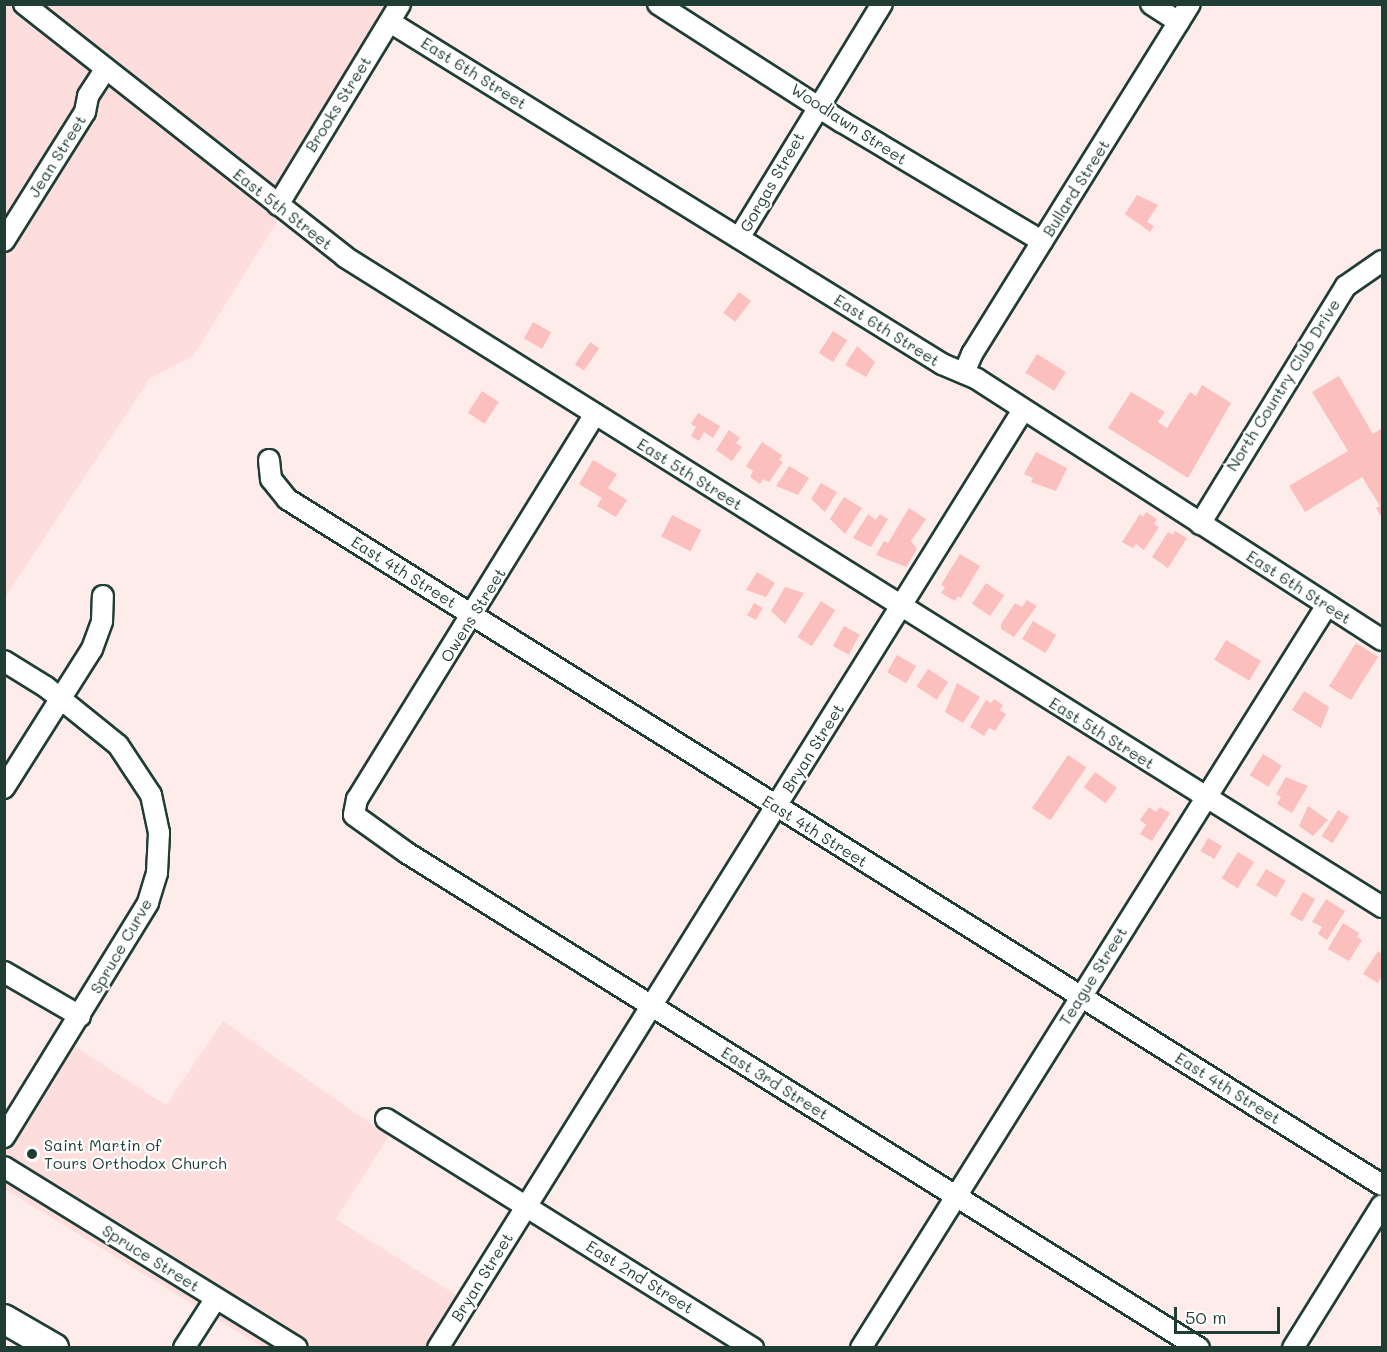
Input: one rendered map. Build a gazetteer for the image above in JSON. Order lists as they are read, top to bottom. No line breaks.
{"streets":{"street":["East 6th Street","Brooks Street","Woodlawn Street","Jean Street","Gorgas Street","Bullard Street","East 5th Street","North Country Club Drive","East 4th Street","Owens Street","Bryan Street","Spruce Curve","Teague Street","East 3rd Street","Spruce Street","East 2nd Street"]},"crossings":[["East 6th Street","Brooks Street"],["East 6th Street","Gorgas Street"],["East 6th Street","Bullard Street"],["East 6th Street","North Country Club Drive"],["East 6th Street","Bryan Street"],["East 6th Street","Teague Street"],["Brooks Street","East 5th Street"],["Woodlawn Street","Gorgas Street"],["Woodlawn Street","Bullard Street"],["Jean Street","East 5th Street"],["East 5th Street","Owens Street"],["East 5th Street","Bryan Street"],["East 5th Street","Teague Street"],["East 4th Street","Owens Street"],["East 4th Street","Bryan Street"],["East 4th Street","Teague Street"],["Owens Street","East 3rd Street"],["Bryan Street","East 3rd Street"],["Bryan Street","East 2nd Street"],["Teague Street","East 3rd Street"]],"places":["Saint Martin of Tours Orthodox Church"],"scale_bar":"50 m"}
